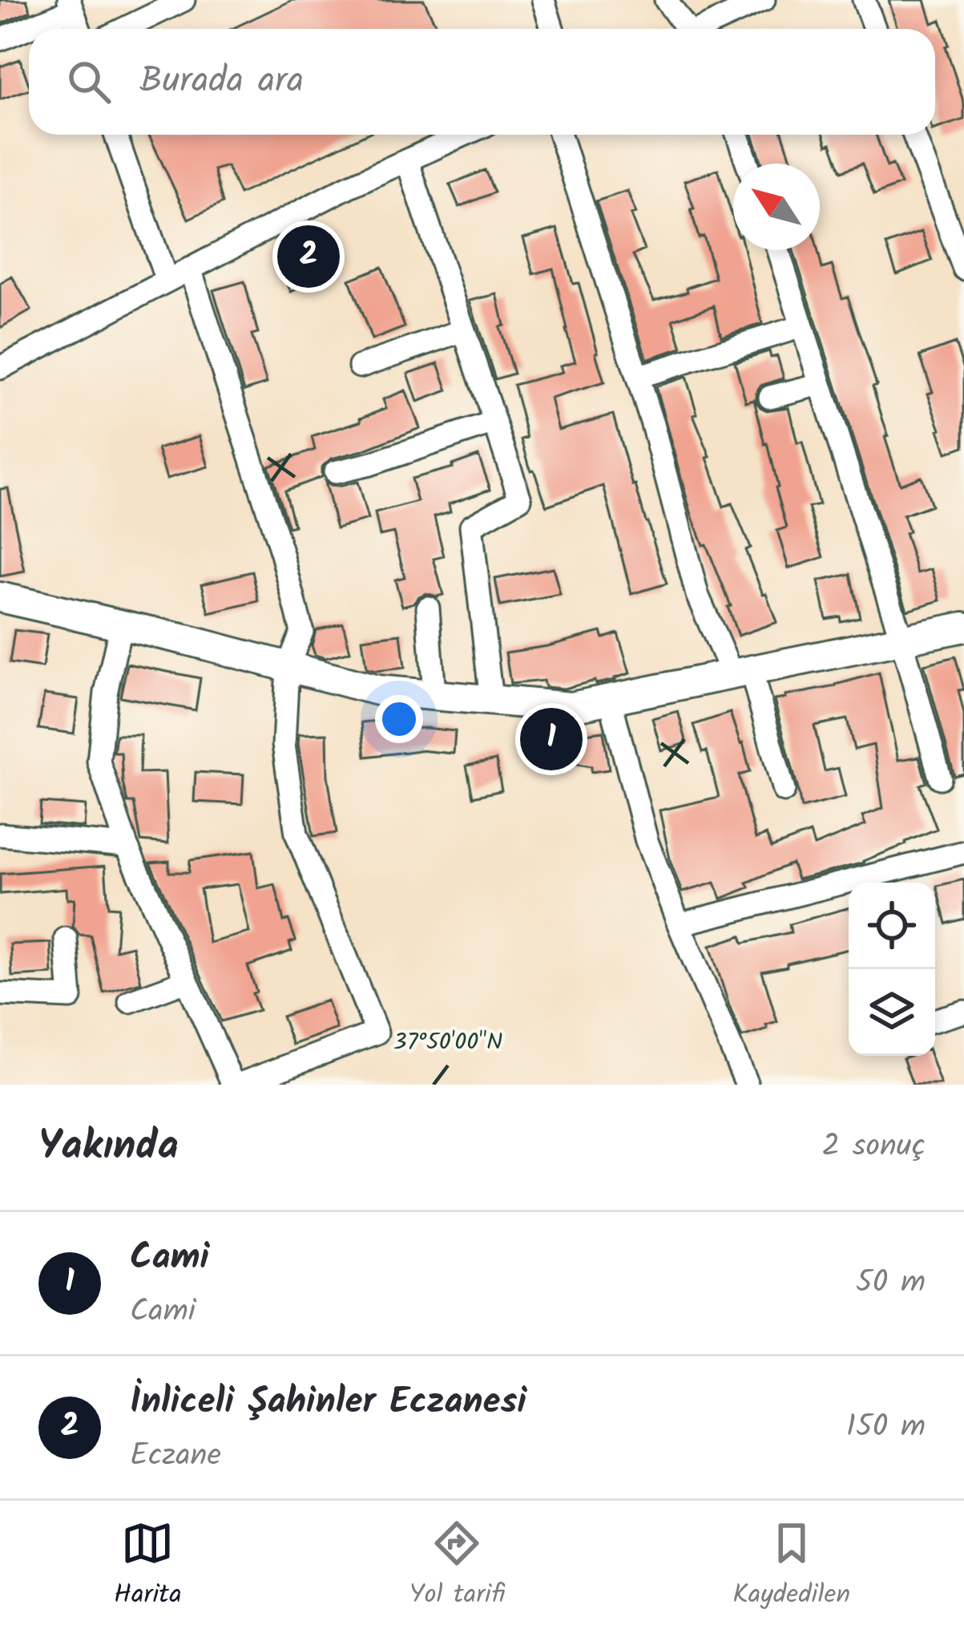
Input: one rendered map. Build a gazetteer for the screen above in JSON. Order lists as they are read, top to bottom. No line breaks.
{"north":"top left","page":{"search":"Burada ara","pins":["2","1"],"heading":["Yakında","2 sonuç"],"list":[{"mark":"1","name":"Cami","note":"Cami","value":"50 m"},{"mark":"2","name":"İnliceli Şahinler Eczanesi","note":"Eczane","value":"150 m"}],"nav":["Harita","Yol tarifi","Kaydedilen"]},"coordinates":["37°50'00\"N"]}
